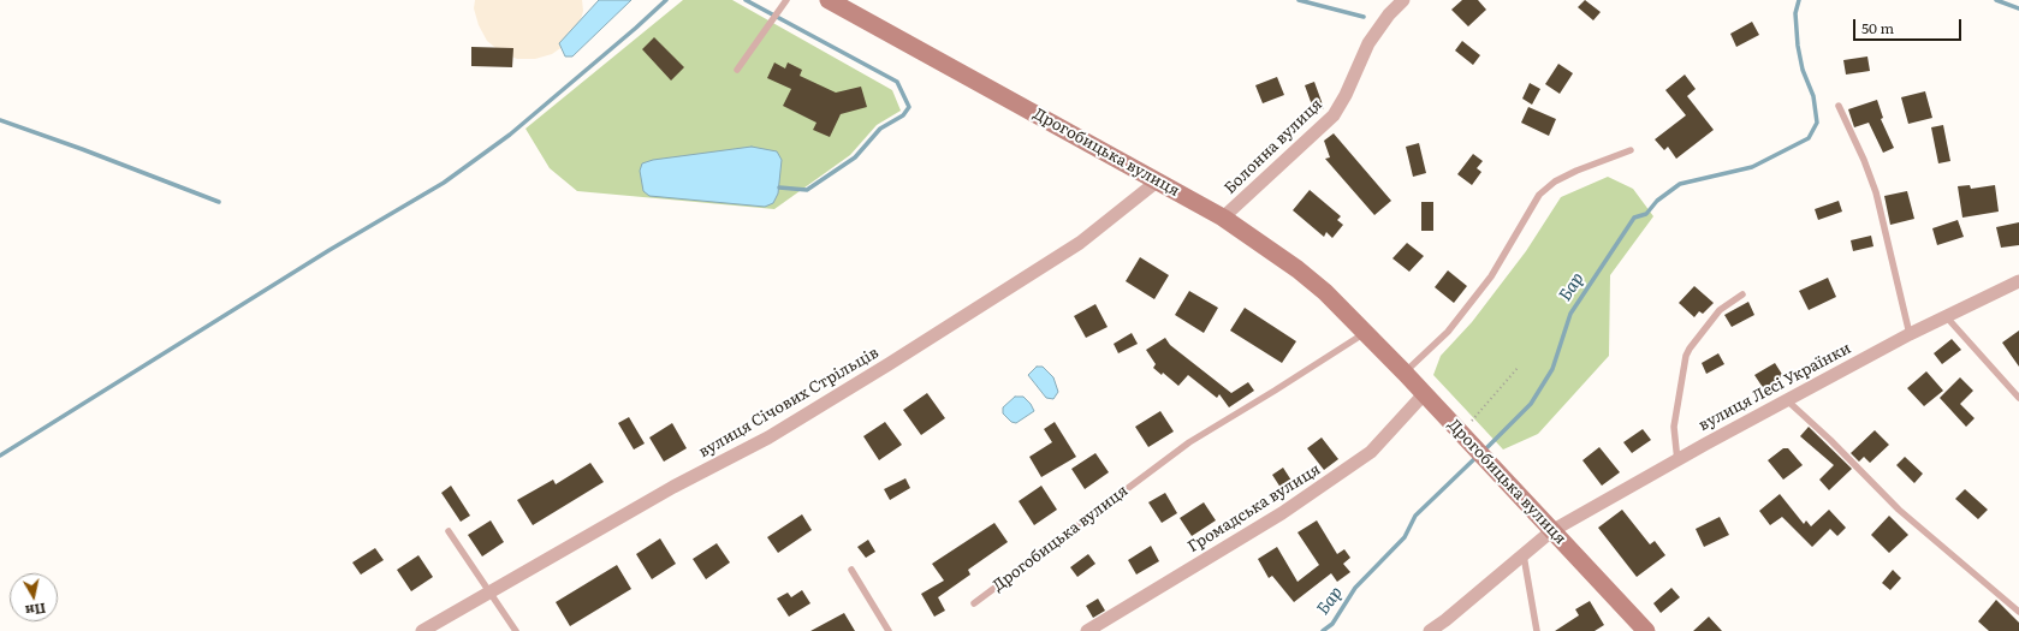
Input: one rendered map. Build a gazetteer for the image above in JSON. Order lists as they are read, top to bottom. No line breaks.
{"streets":{"main road":["Дрогобицька вулиця"],"street":["Болонна вулиця","вулиця Лесі Українки","вулиця Січових Стрільців","Громадська вулиця"]},"crossings":[["Болонна вулиця","Дрогобицька вулиця"],["Дрогобицька вулиця","вулиця Лесі Українки"],["Дрогобицька вулиця","вулиця Січових Стрільців"],["Дрогобицька вулиця","Громадська вулиця"]],"water":["Бар"],"scale_bar":"50 m","north":"bottom"}
